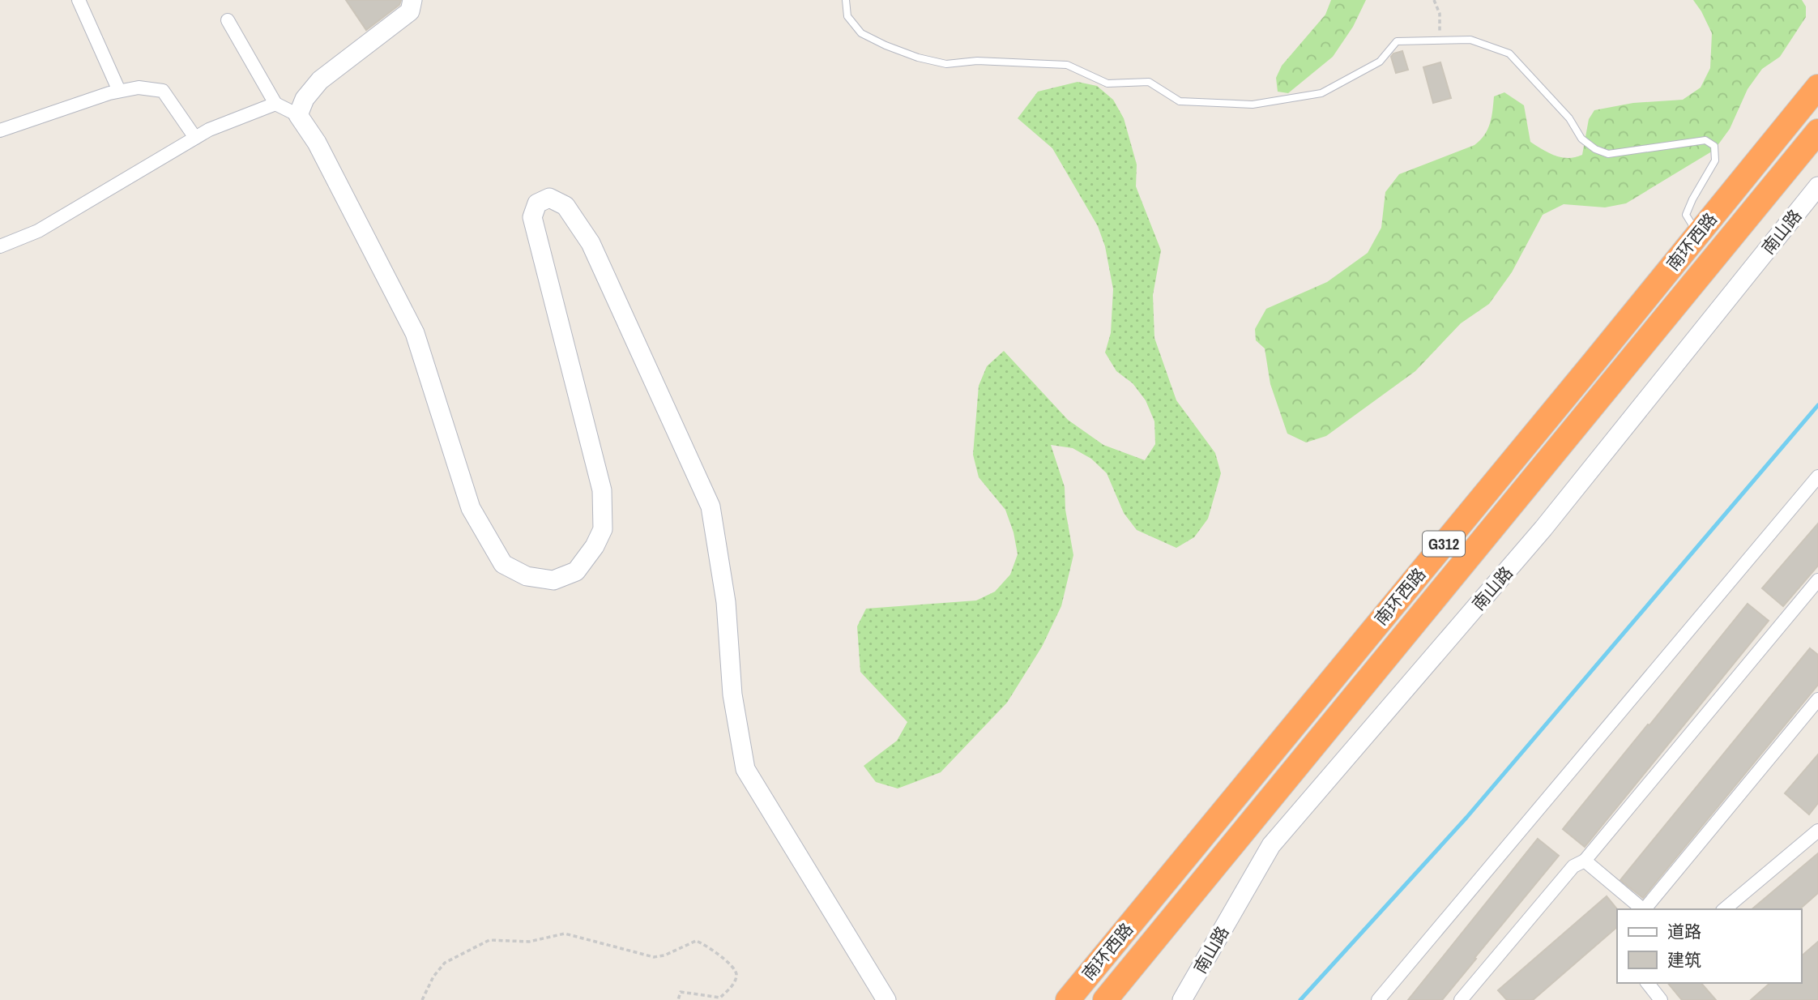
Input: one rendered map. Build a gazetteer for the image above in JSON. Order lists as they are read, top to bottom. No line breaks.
{"streets":{"highway":["南环西路","G312"],"street":["南山路"]},"legend":["道路","建筑"]}
